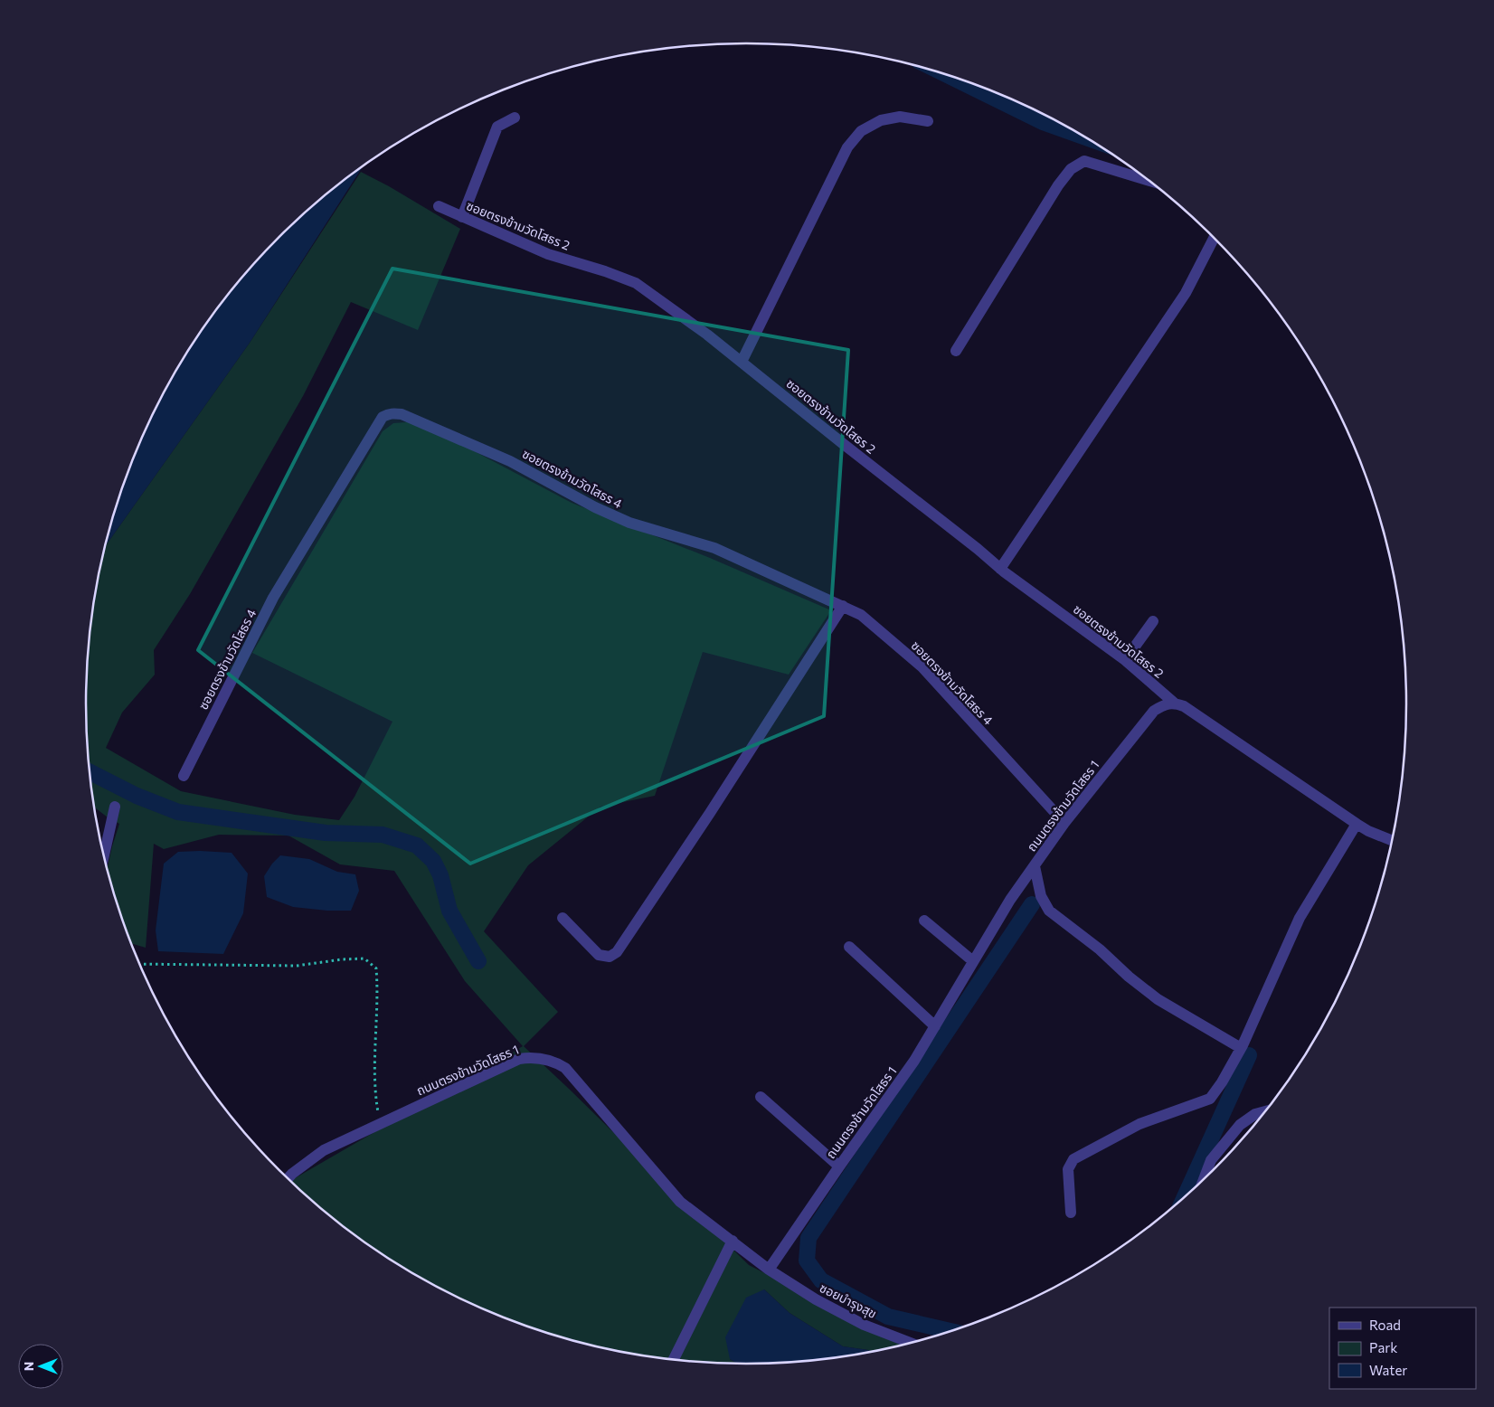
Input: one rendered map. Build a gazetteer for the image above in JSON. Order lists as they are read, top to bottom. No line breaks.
{"streets":{"street":["ซอยตรงข้ามวัดโสธร 2","ซอยตรงข้ามวัดโสธร 4","ถนนตรงข้ามวัดโสธร 1","ซอยบำรุงสุข"]},"crossings":[["ซอยตรงข้ามวัดโสธร 2","ถนนตรงข้ามวัดโสธร 1"],["ซอยตรงข้ามวัดโสธร 4","ถนนตรงข้ามวัดโสธร 1"],["ถนนตรงข้ามวัดโสธร 1","ซอยบำรุงสุข"]],"legend":["Road","Park","Water"],"north":"left"}
